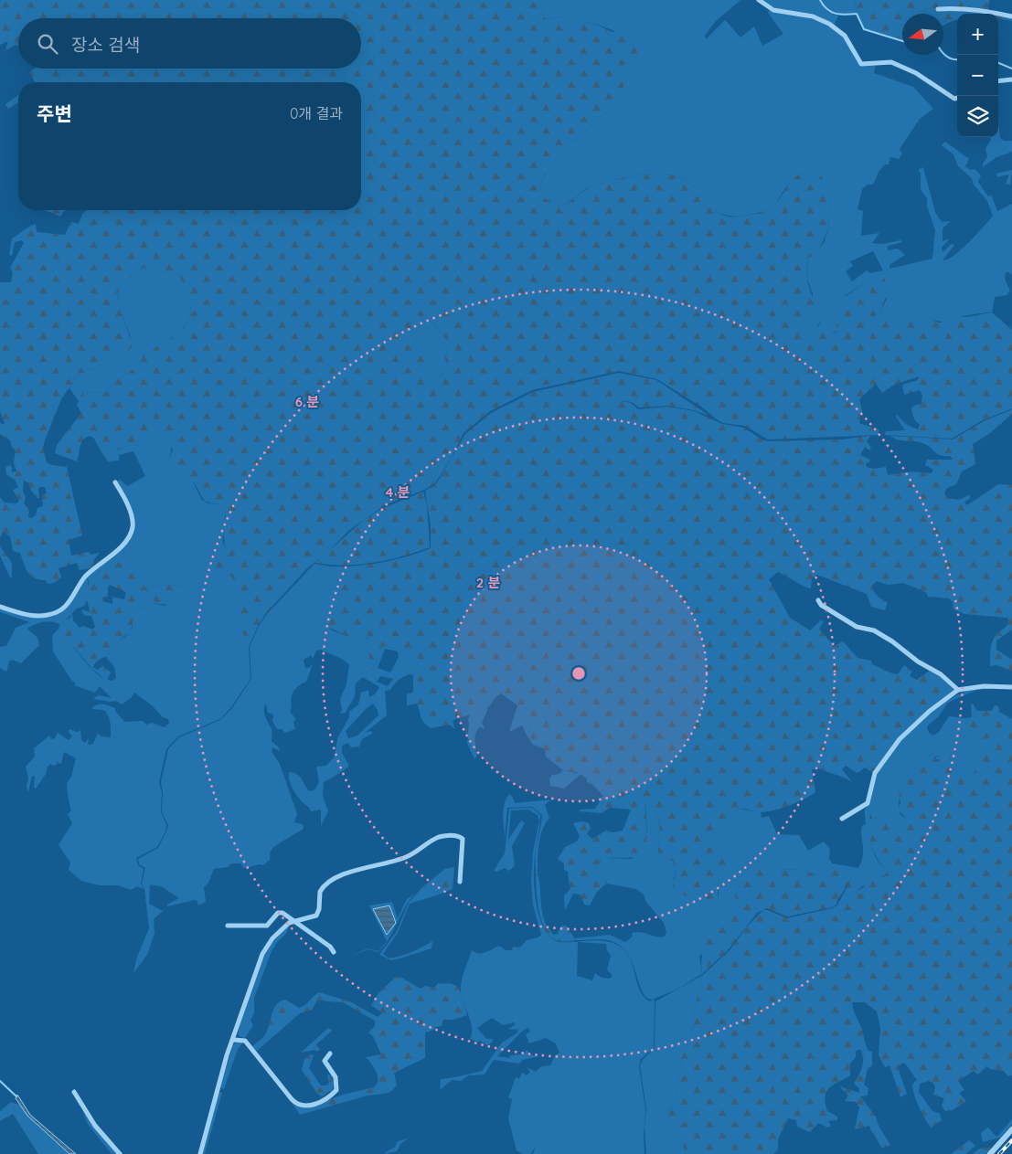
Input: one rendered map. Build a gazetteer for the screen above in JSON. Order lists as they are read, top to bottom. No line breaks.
{"north":"left","page":{"map_buttons":["+","−"],"search":"장소 검색","heading":["주변","0개 결과"]},"rings":["6 분","4 분","2 분"]}
